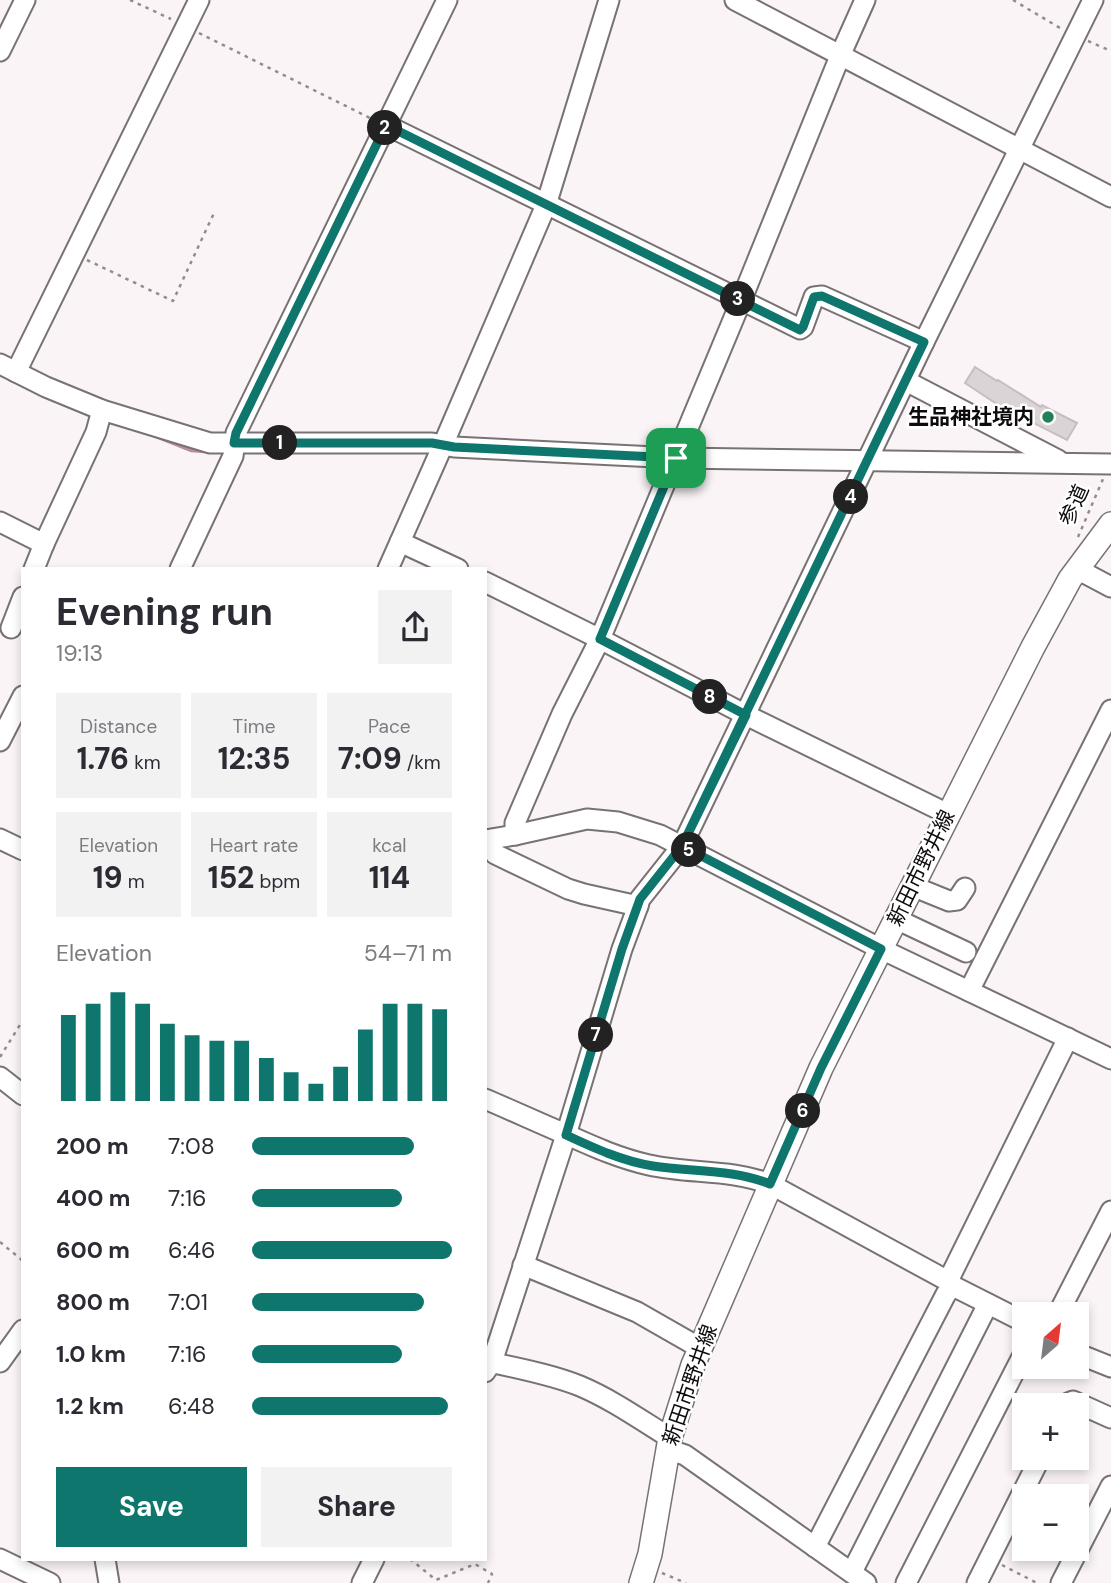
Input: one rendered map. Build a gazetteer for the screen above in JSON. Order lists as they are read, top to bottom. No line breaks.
{"streets":{"main road":["新田市野井線"],"path":["参道"]},"places":["生品神社境内"],"north":"top right","page":{"pins":["2","3","1","4","8","5","7","6"],"heading":["Evening run","19:13"],"stats":[["Distance","1.76 km"],["Time","12:35"],["Pace","7:09 /km"],["Elevation","19 m"],["Heart rate","152 bpm"],["kcal","114"]],"chart":["Elevation","54–71 m"],"list":[{"name":"200 m","note":"7:08"},{"name":"400 m","note":"7:16"},{"name":"600 m","note":"6:46"},{"name":"800 m","note":"7:01"},{"name":"1.0 km","note":"7:16"},{"name":"1.2 km","note":"6:48"}],"map_buttons":["+","−"],"buttons":["Save","Share"]}}
